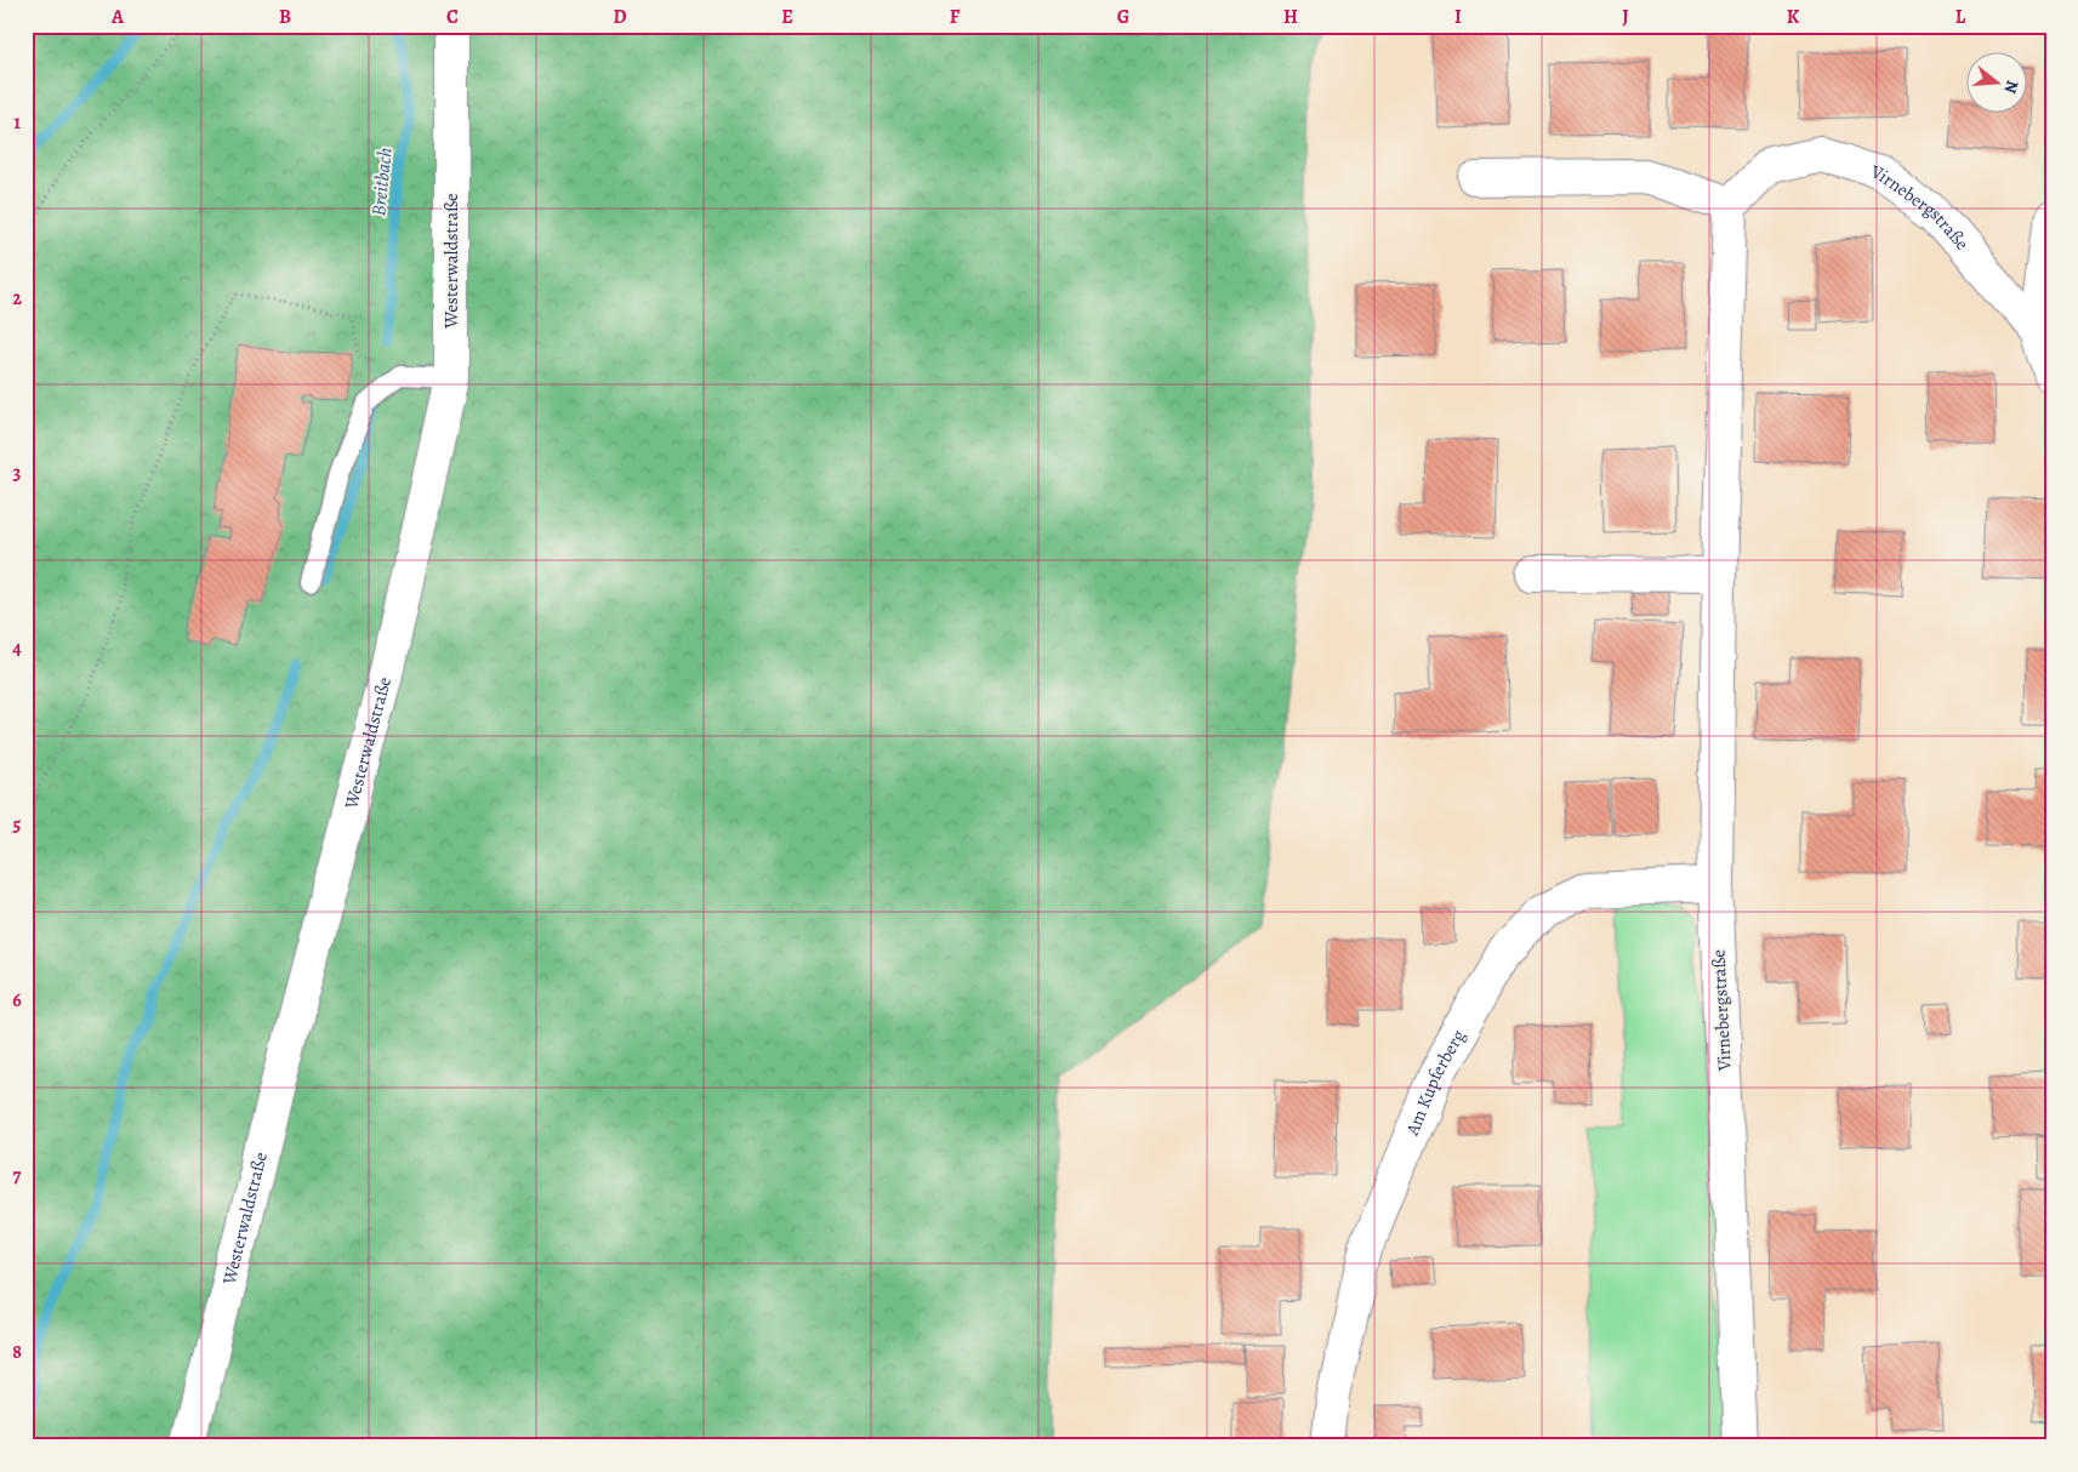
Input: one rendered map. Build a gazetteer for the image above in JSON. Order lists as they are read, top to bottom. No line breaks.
{"streets":{"street":["Virnebergstraße","Westerwaldstraße","Am Kupferberg"]},"crossings":[["Virnebergstraße","Am Kupferberg"]],"water":["Breitbach"],"north":"right","grid":{"columns":["A","B","C","D","E","F","G","H","I","J","K","L"],"rows":["1","2","3","4","5","6","7","8"]}}
